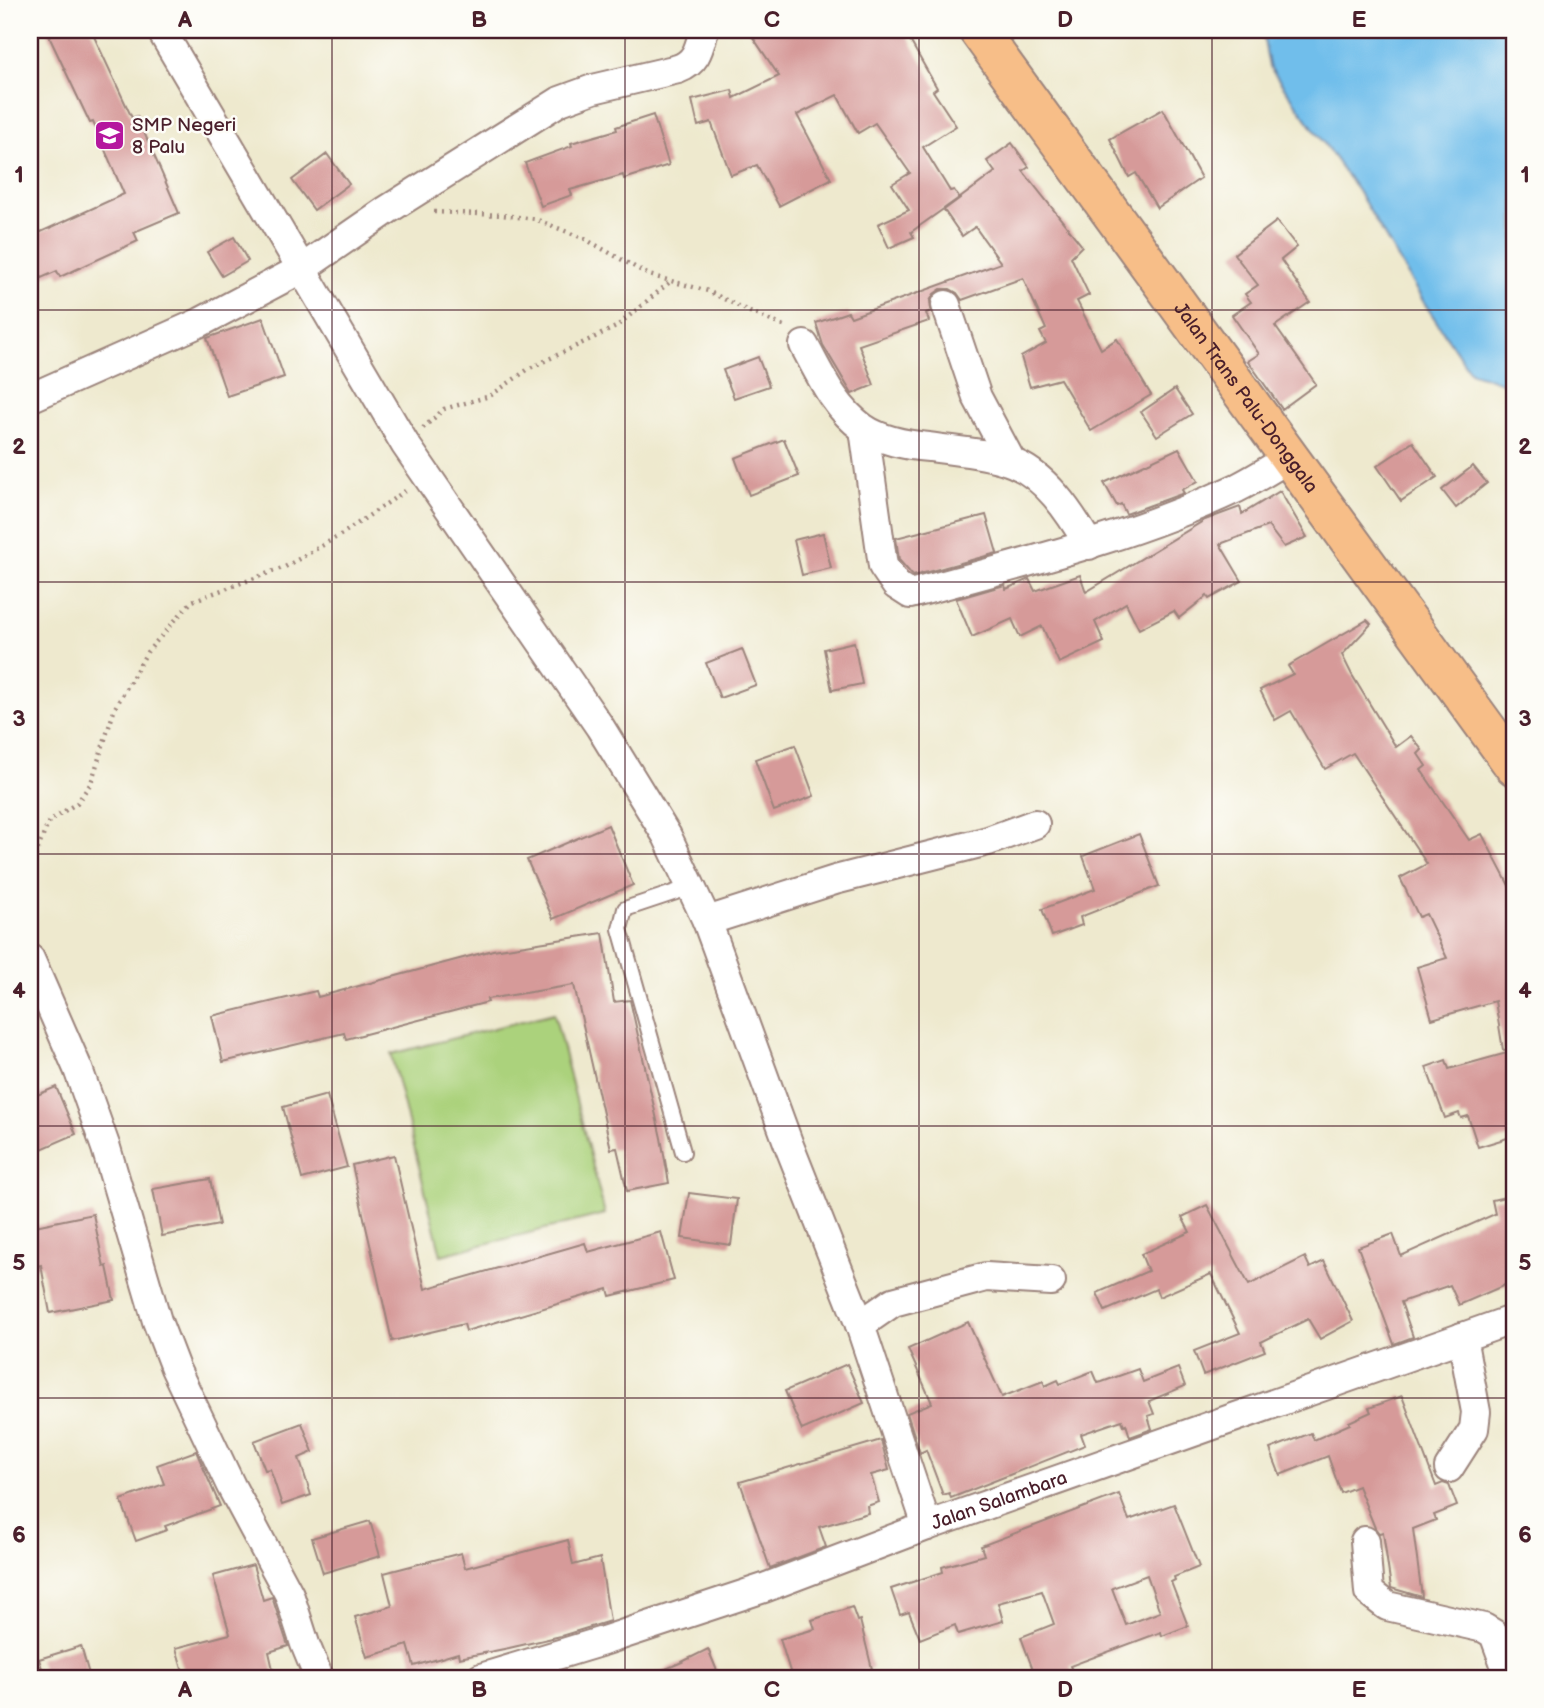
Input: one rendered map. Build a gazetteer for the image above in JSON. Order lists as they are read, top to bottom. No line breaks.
{"streets":{"highway":["Jalan Trans Palu-Donggala"],"street":["Jalan Salambara"]},"places":{"school or university":["SMP Negeri 8 Palu"]},"grid":{"columns":["A","B","C","D","E"],"rows":["1","2","3","4","5","6"]}}
